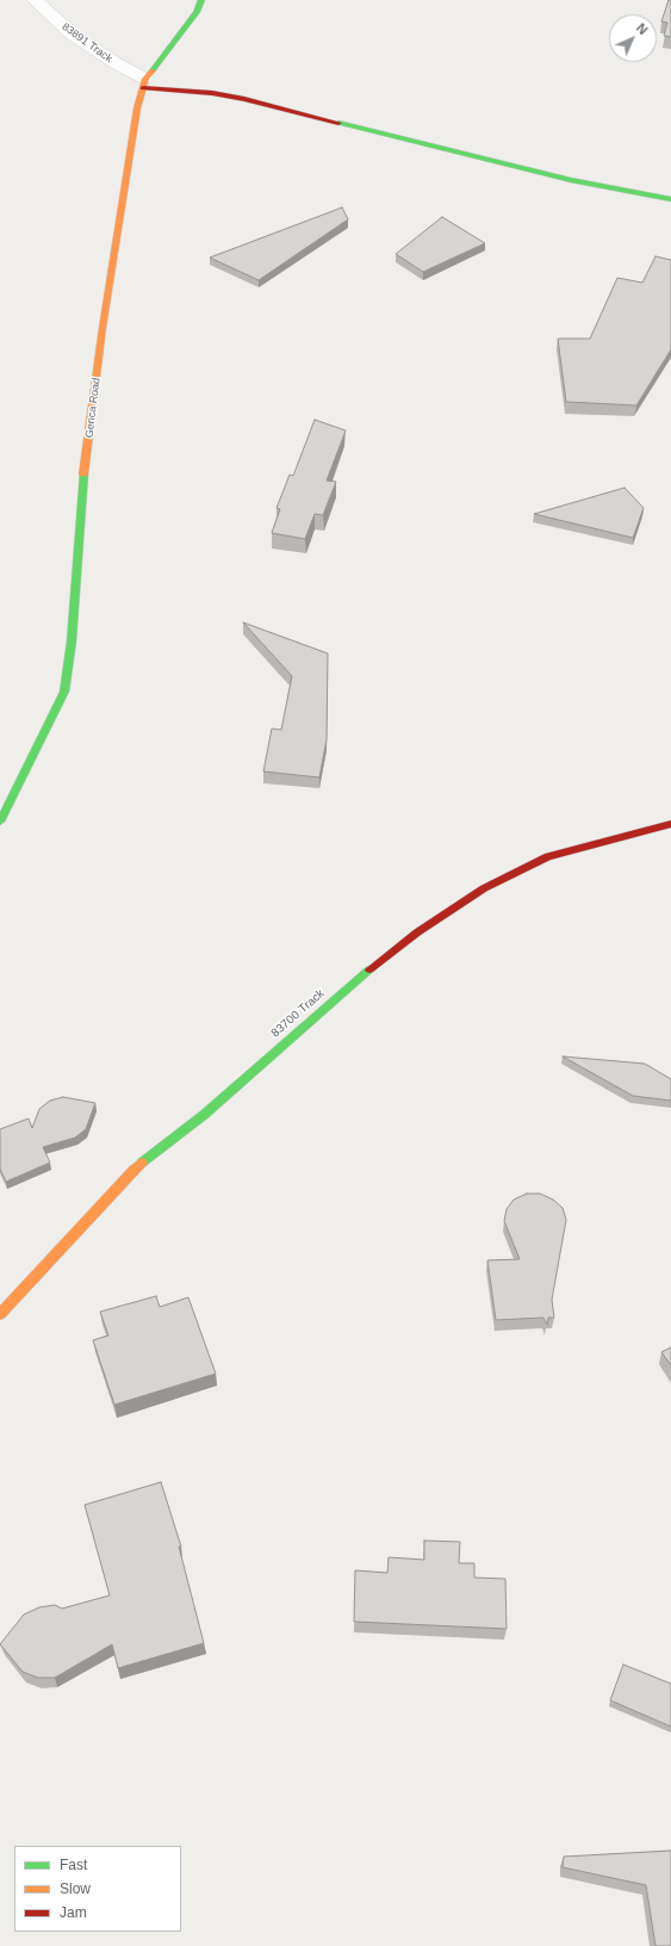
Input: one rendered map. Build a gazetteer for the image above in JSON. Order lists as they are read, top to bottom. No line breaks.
{"streets":{"street":["83891 Track","Genca Road","83700 Track"]},"crossings":[["83891 Track","Genca Road"]],"legend":["Fast","Slow","Jam"],"north":"top right"}
